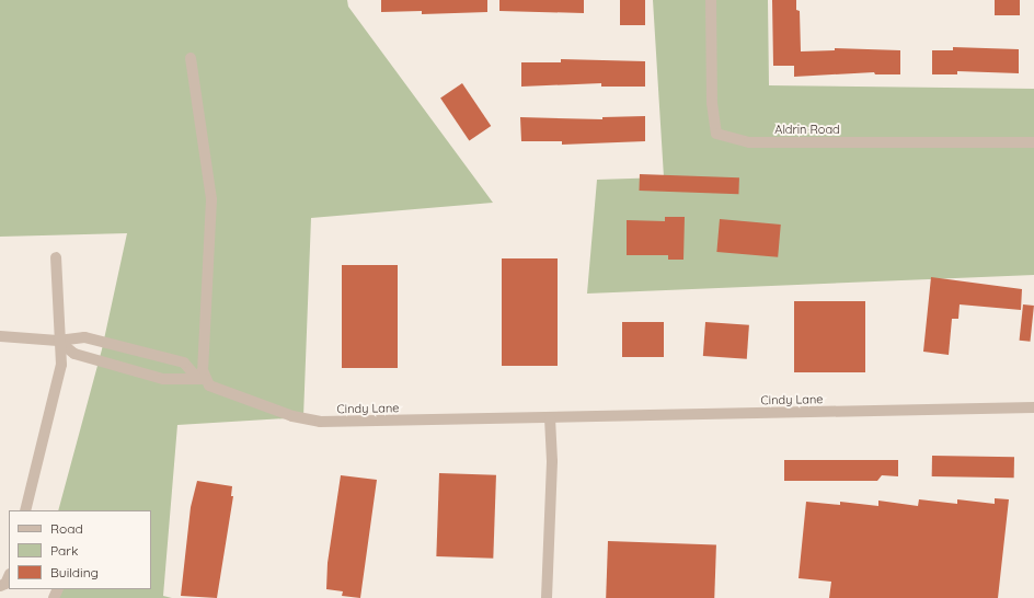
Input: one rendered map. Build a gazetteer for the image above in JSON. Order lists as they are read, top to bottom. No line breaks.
{"streets":{"street":["Aldrin Road","Cindy Lane"]},"legend":["Road","Park","Building"]}
